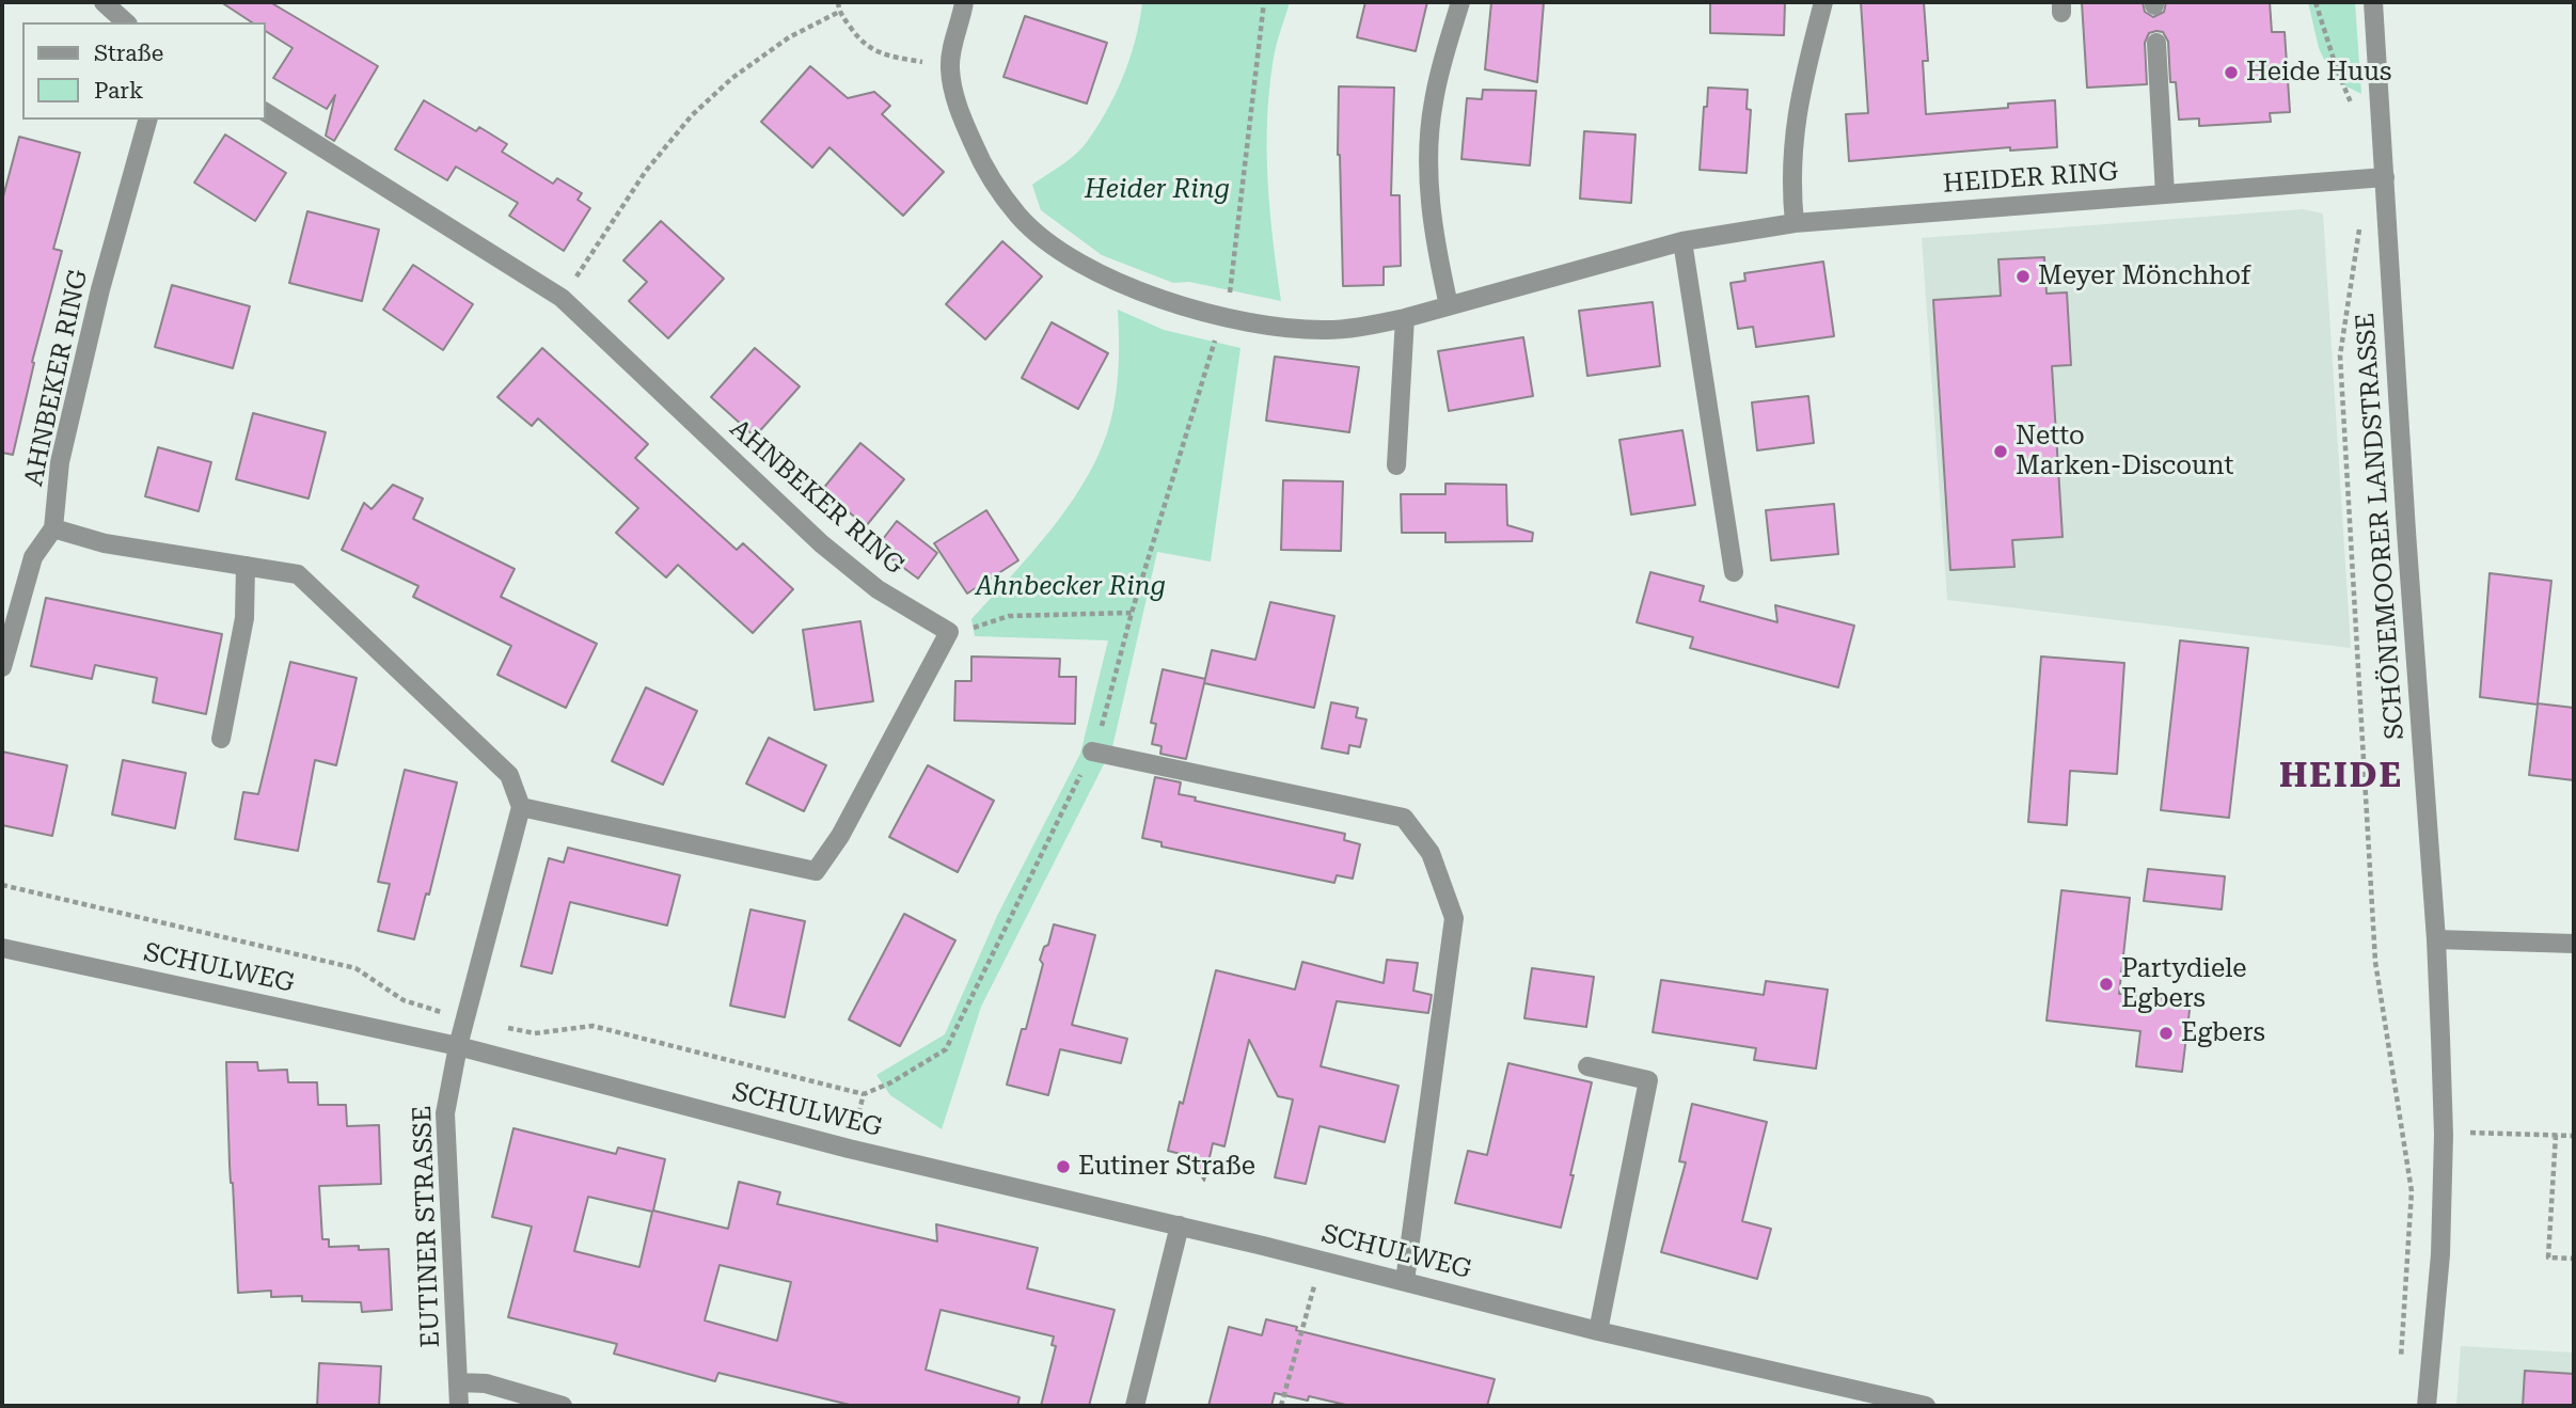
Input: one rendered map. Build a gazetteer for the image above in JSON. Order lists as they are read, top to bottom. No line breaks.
{"streets":{"street":["HEIDER RING","AHNBEKER RING","SCHÖNEMOORER LANDSTRASSE","SCHULWEG","EUTINER STRASSE"]},"crossings":[["HEIDER RING","SCHÖNEMOORER LANDSTRASSE"],["SCHULWEG","EUTINER STRASSE"]],"districts":["HEIDE"],"parks":["Heider Ring","Ahnbecker Ring"],"places":["Heide Huus","Meyer Mönchhof","Netto Marken-Discount","Partydiele Egbers","Egbers","Eutiner Straße"],"legend":["Straße","Park"]}
